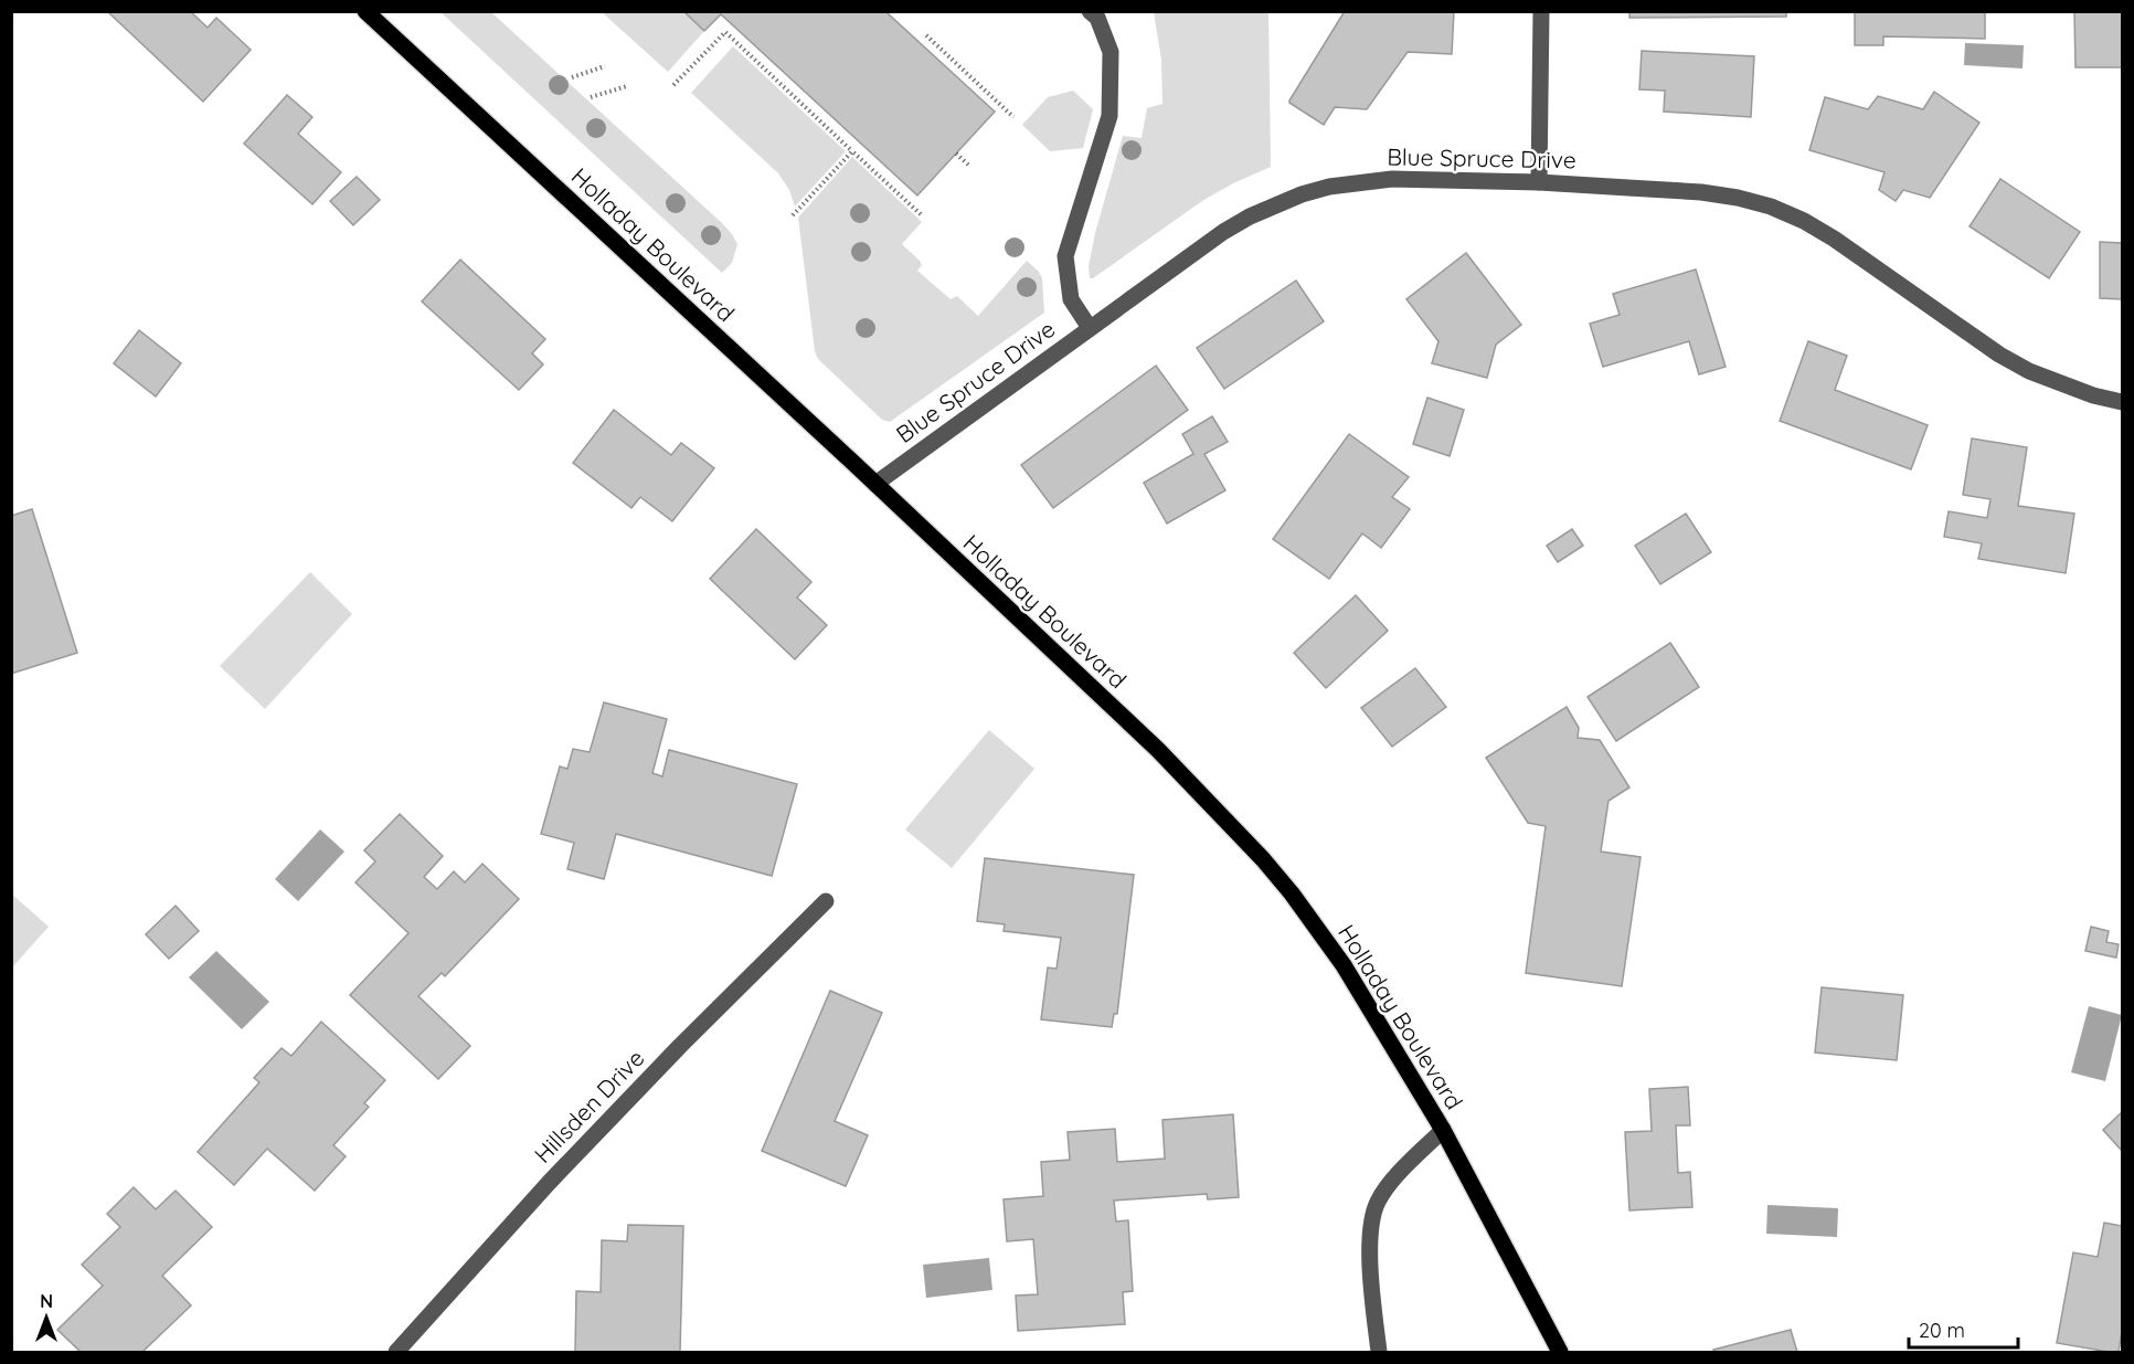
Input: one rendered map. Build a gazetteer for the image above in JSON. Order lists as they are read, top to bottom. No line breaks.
{"streets":{"main road":["Holladay Boulevard"],"street":["Blue Spruce Drive","Hillsden Drive"]},"crossings":[["Blue Spruce Drive","Holladay Boulevard"]],"scale_bar":"20 m","north":"top"}
